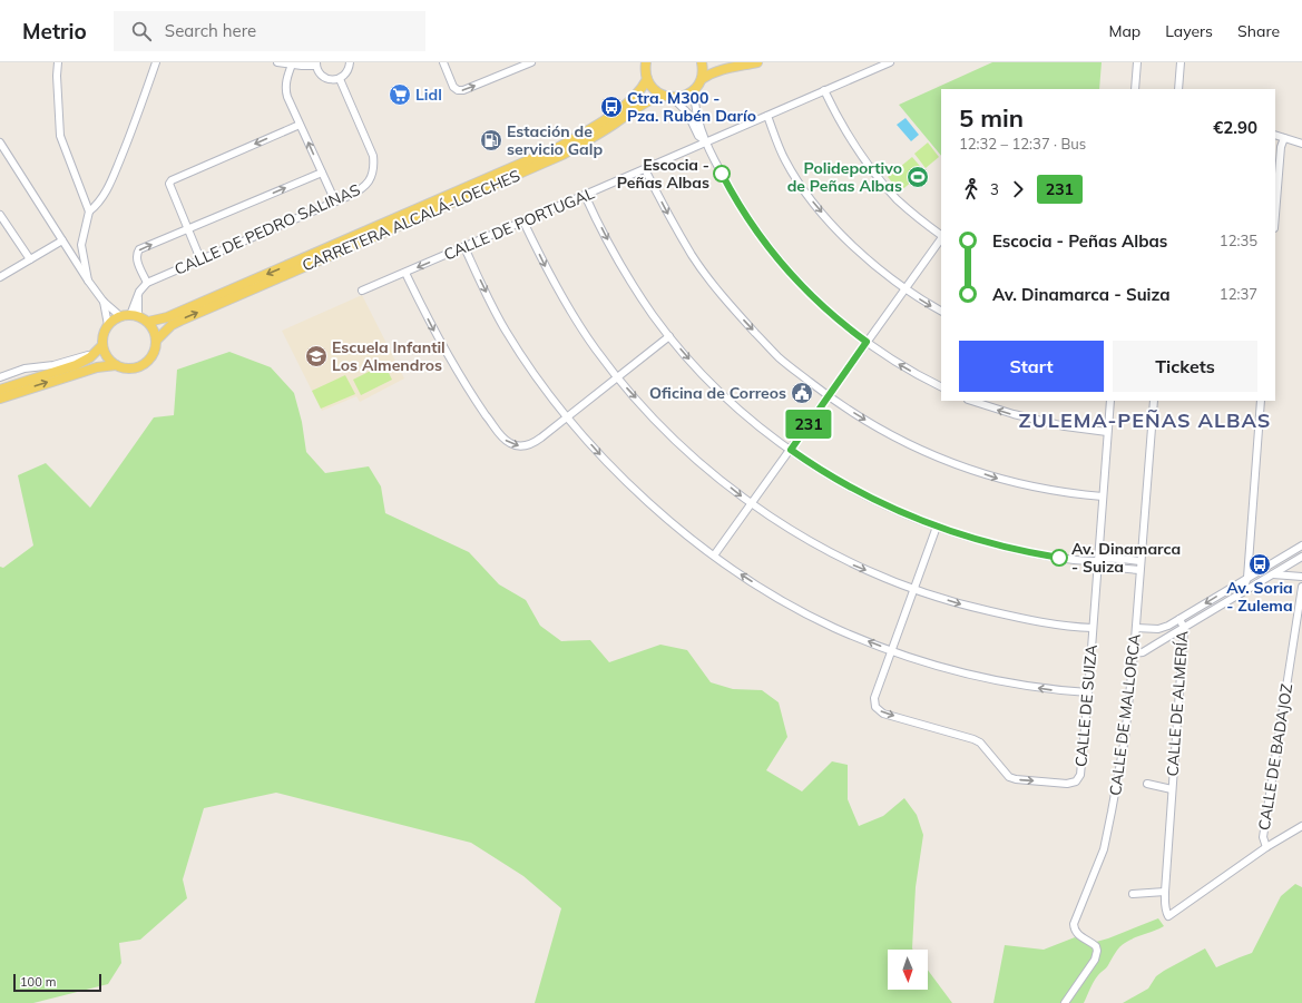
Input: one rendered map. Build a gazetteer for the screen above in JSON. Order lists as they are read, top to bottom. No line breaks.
{"streets":{"main road":["CARRETERA ALCALÁ-LOECHES"],"street":["CALLE DE PORTUGAL","CALLE DE PEDRO SALINAS","CALLE DE ALMERÍA","CALLE DE SUIZA","CALLE DE MALLORCA","CALLE DE BADAJOZ"]},"crossings":[["CARRETERA ALCALÁ-LOECHES","CALLE DE PEDRO SALINAS"],["CALLE DE ALMERÍA","CALLE DE BADAJOZ"]],"districts":["ZULEMA-PEÑAS ALBAS"],"places":{"supermarket":["Lidl"],"bus stop":["Ctra. M300 - Pza. Rubén Darío","Av. Soria - Zulema"],"fuel station":["Estación de servicio Galp"],"other":["Escocia - Peñas Albas","Av. Dinamarca - Suiza"],"sports":["Polideportivo de Peñas Albas"],"school or university":["Escuela Infantil Los Almendros"],"public building":["Oficina de Correos"]},"lines":["bus line 231"],"scale_bar":"100 m","north":"bottom","page":{"header":"Metrio","search":"Search here","nav":["Map","Layers","Share"],"on_map":"231","heading":["5 min","12:32 – 12:37 · Bus","€2.90"],"legs":["3","231"],"list":[{"name":"Escocia - Peñas Albas","value":"12:35"},{"name":"Av. Dinamarca - Suiza","value":"12:37"}],"buttons":["Start","Tickets"],"scale":"100 m"}}
